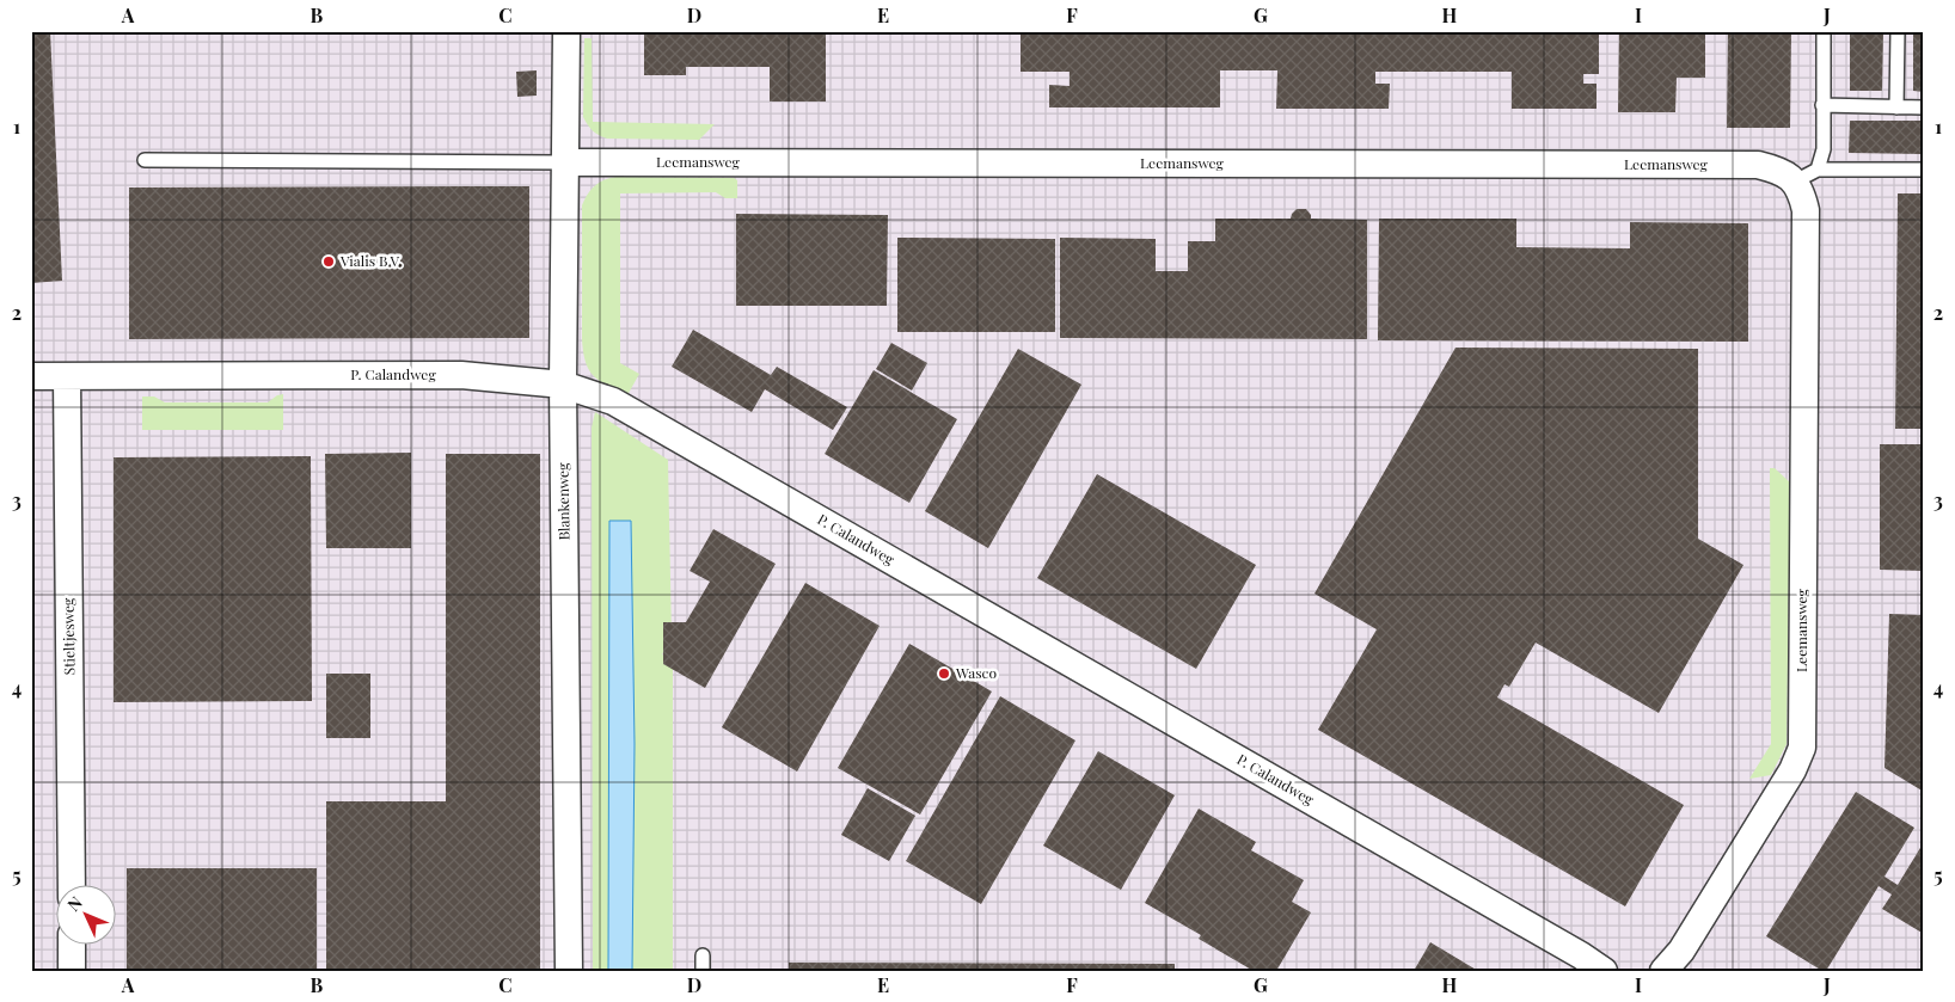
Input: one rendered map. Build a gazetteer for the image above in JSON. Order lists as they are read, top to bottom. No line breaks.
{"streets":{"street":["Leemansweg","P. Calandweg","Blankenweg","Stieltjesweg"]},"crossings":[["Leemansweg","Blankenweg"],["P. Calandweg","Blankenweg"],["P. Calandweg","Stieltjesweg"]],"places":["Vialis B.V.","Wasco"],"north":"top left","grid":{"columns":["A","B","C","D","E","F","G","H","I","J"],"rows":["1","2","3","4","5"]}}
